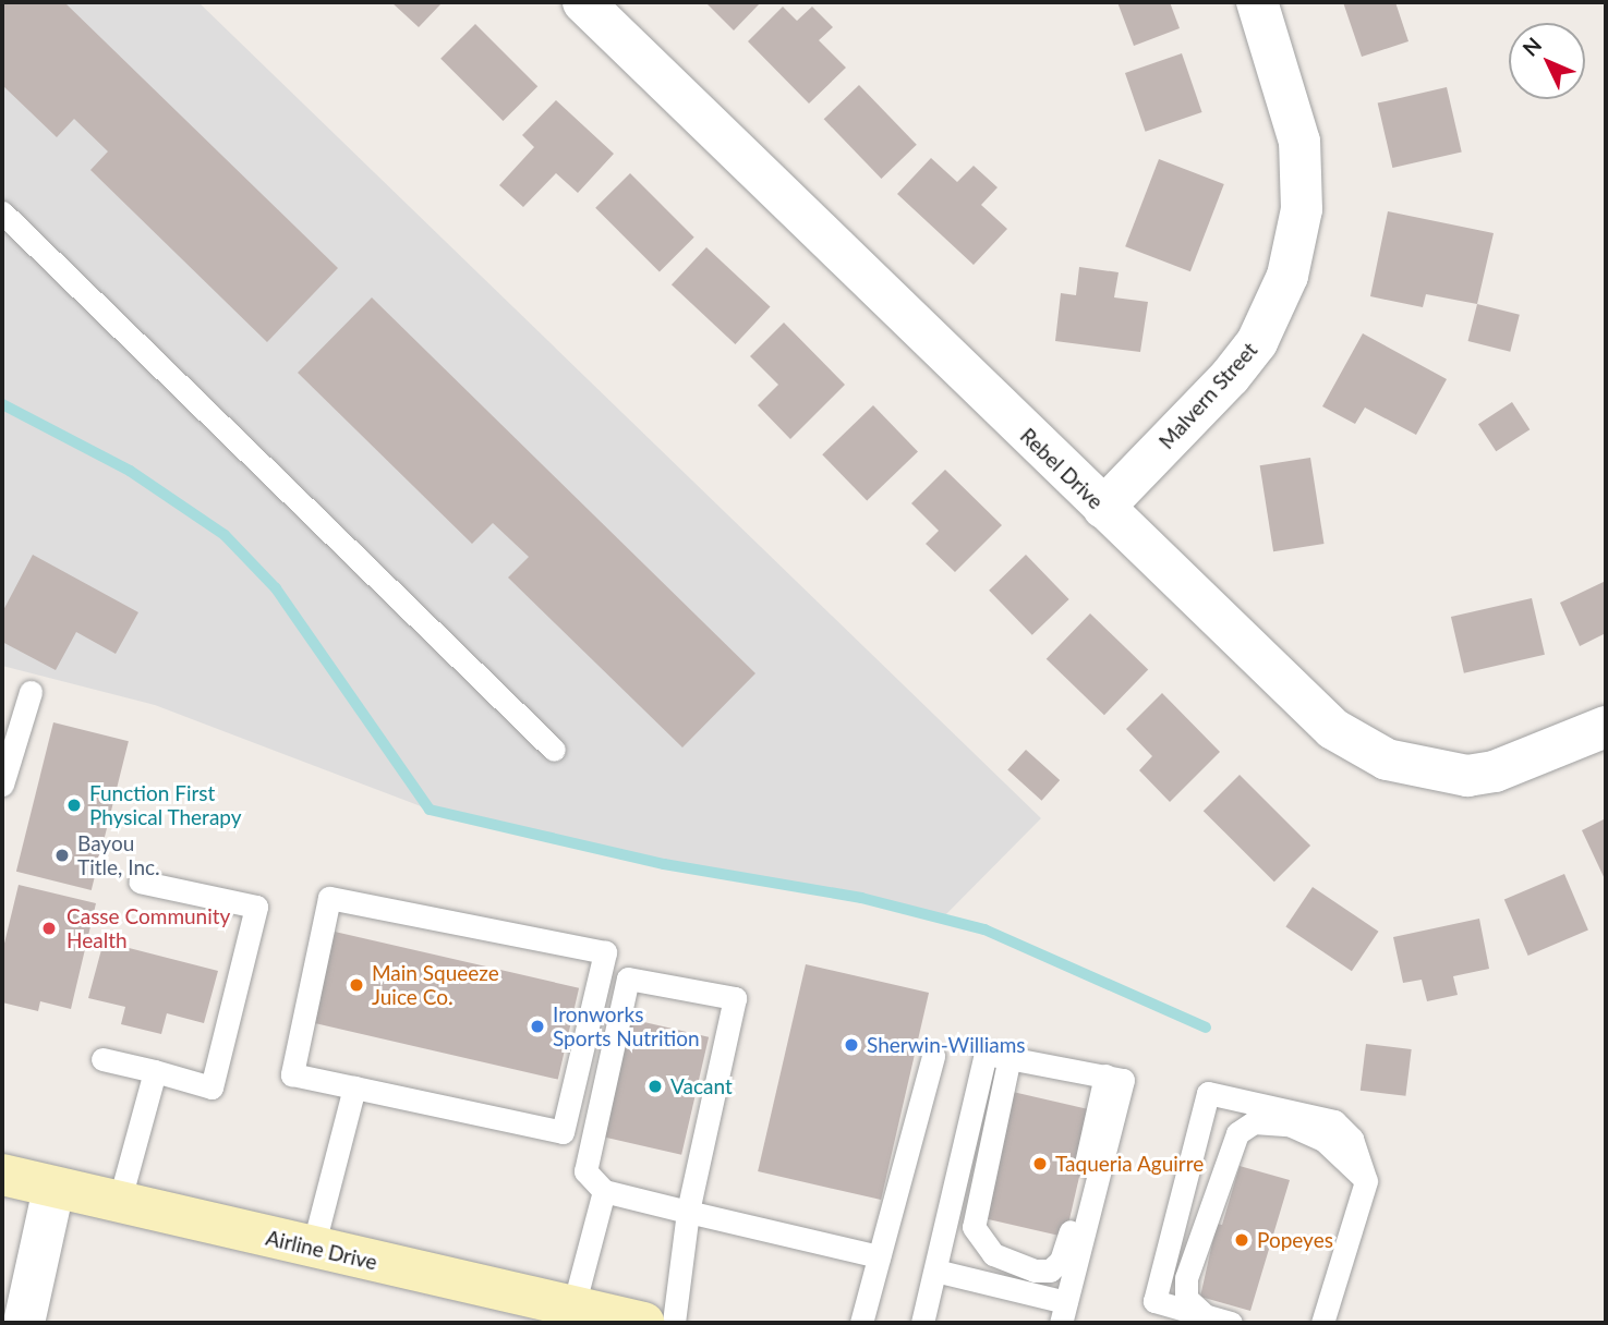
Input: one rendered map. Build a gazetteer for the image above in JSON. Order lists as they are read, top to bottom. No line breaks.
{"streets":{"main road":["Airline Drive"],"street":["Malvern Street","Rebel Drive"]},"crossings":[["Malvern Street","Rebel Drive"]],"places":["Function First Physical Therapy","Bayou Title, Inc.","Casse Community Health","Main Squeeze Juice Co.","Ironworks Sports Nutrition","Sherwin-Williams","Vacant","Taqueria Aguirre","Popeyes"],"north":"top left"}
